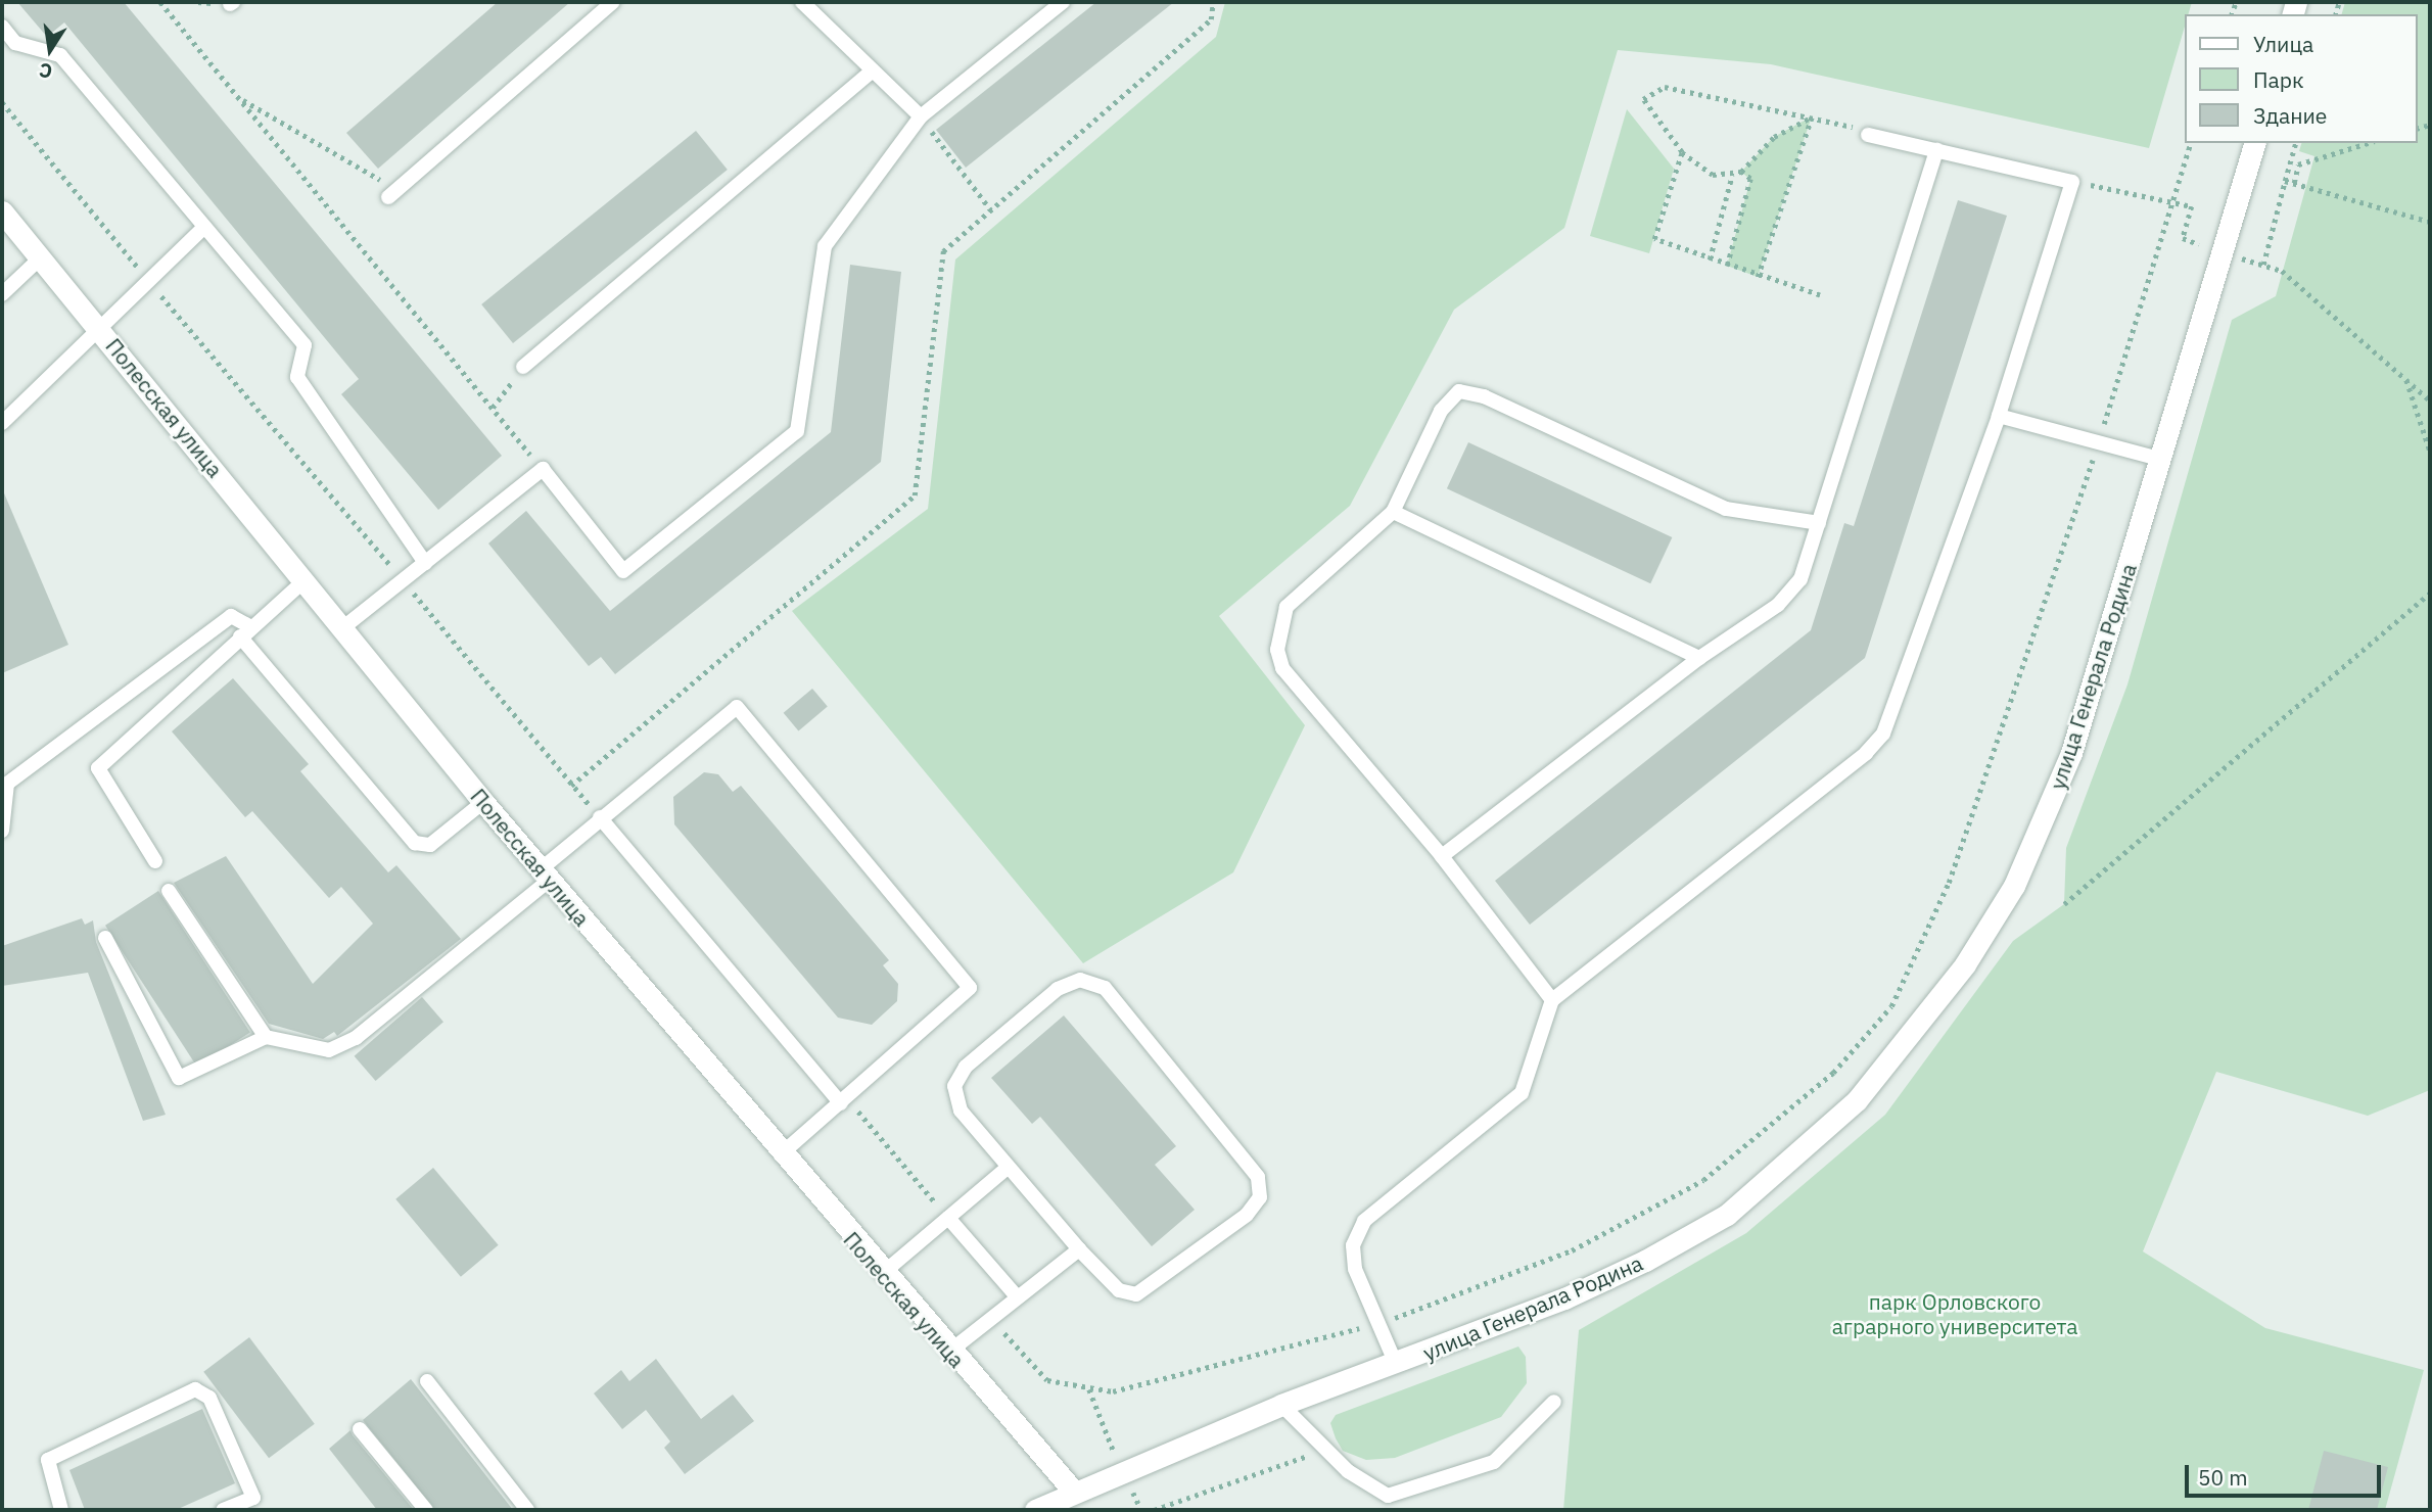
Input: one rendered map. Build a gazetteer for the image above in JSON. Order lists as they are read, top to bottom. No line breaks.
{"streets":{"main road":["Полесская улица","улица Генерала Родина"]},"crossings":[["Полесская улица","улица Генерала Родина"]],"parks":["парк Орловского аграрного университета"],"legend":["Улица","Парк","Здание"],"scale_bar":"50 m","north":"bottom"}
